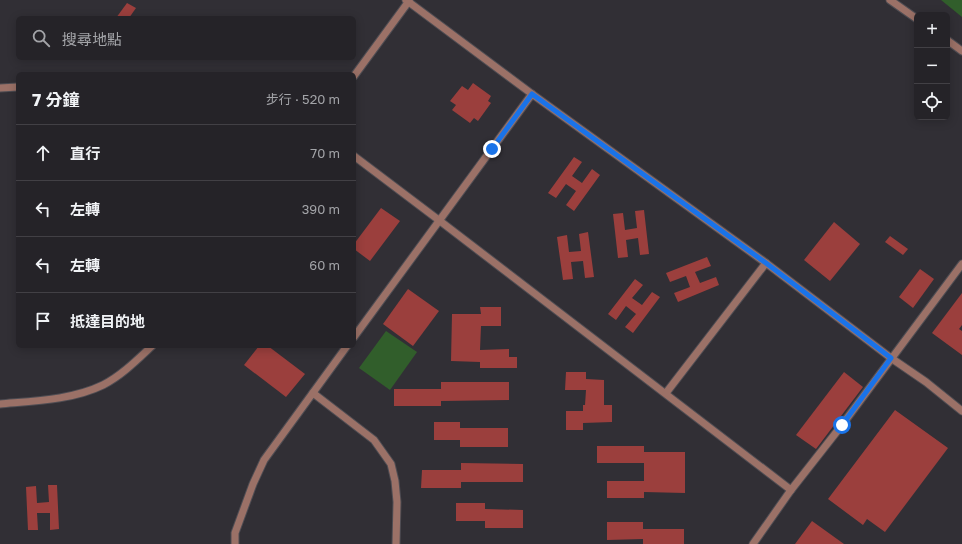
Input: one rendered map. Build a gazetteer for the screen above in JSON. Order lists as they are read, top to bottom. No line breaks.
{"page":{"map_buttons":["+","−"],"search":"搜尋地點","heading":["7 分鐘","步行 · 520 m"],"list":[["直行","70 m"],["左轉","390 m"],["左轉","60 m"],"抵達目的地"]}}
